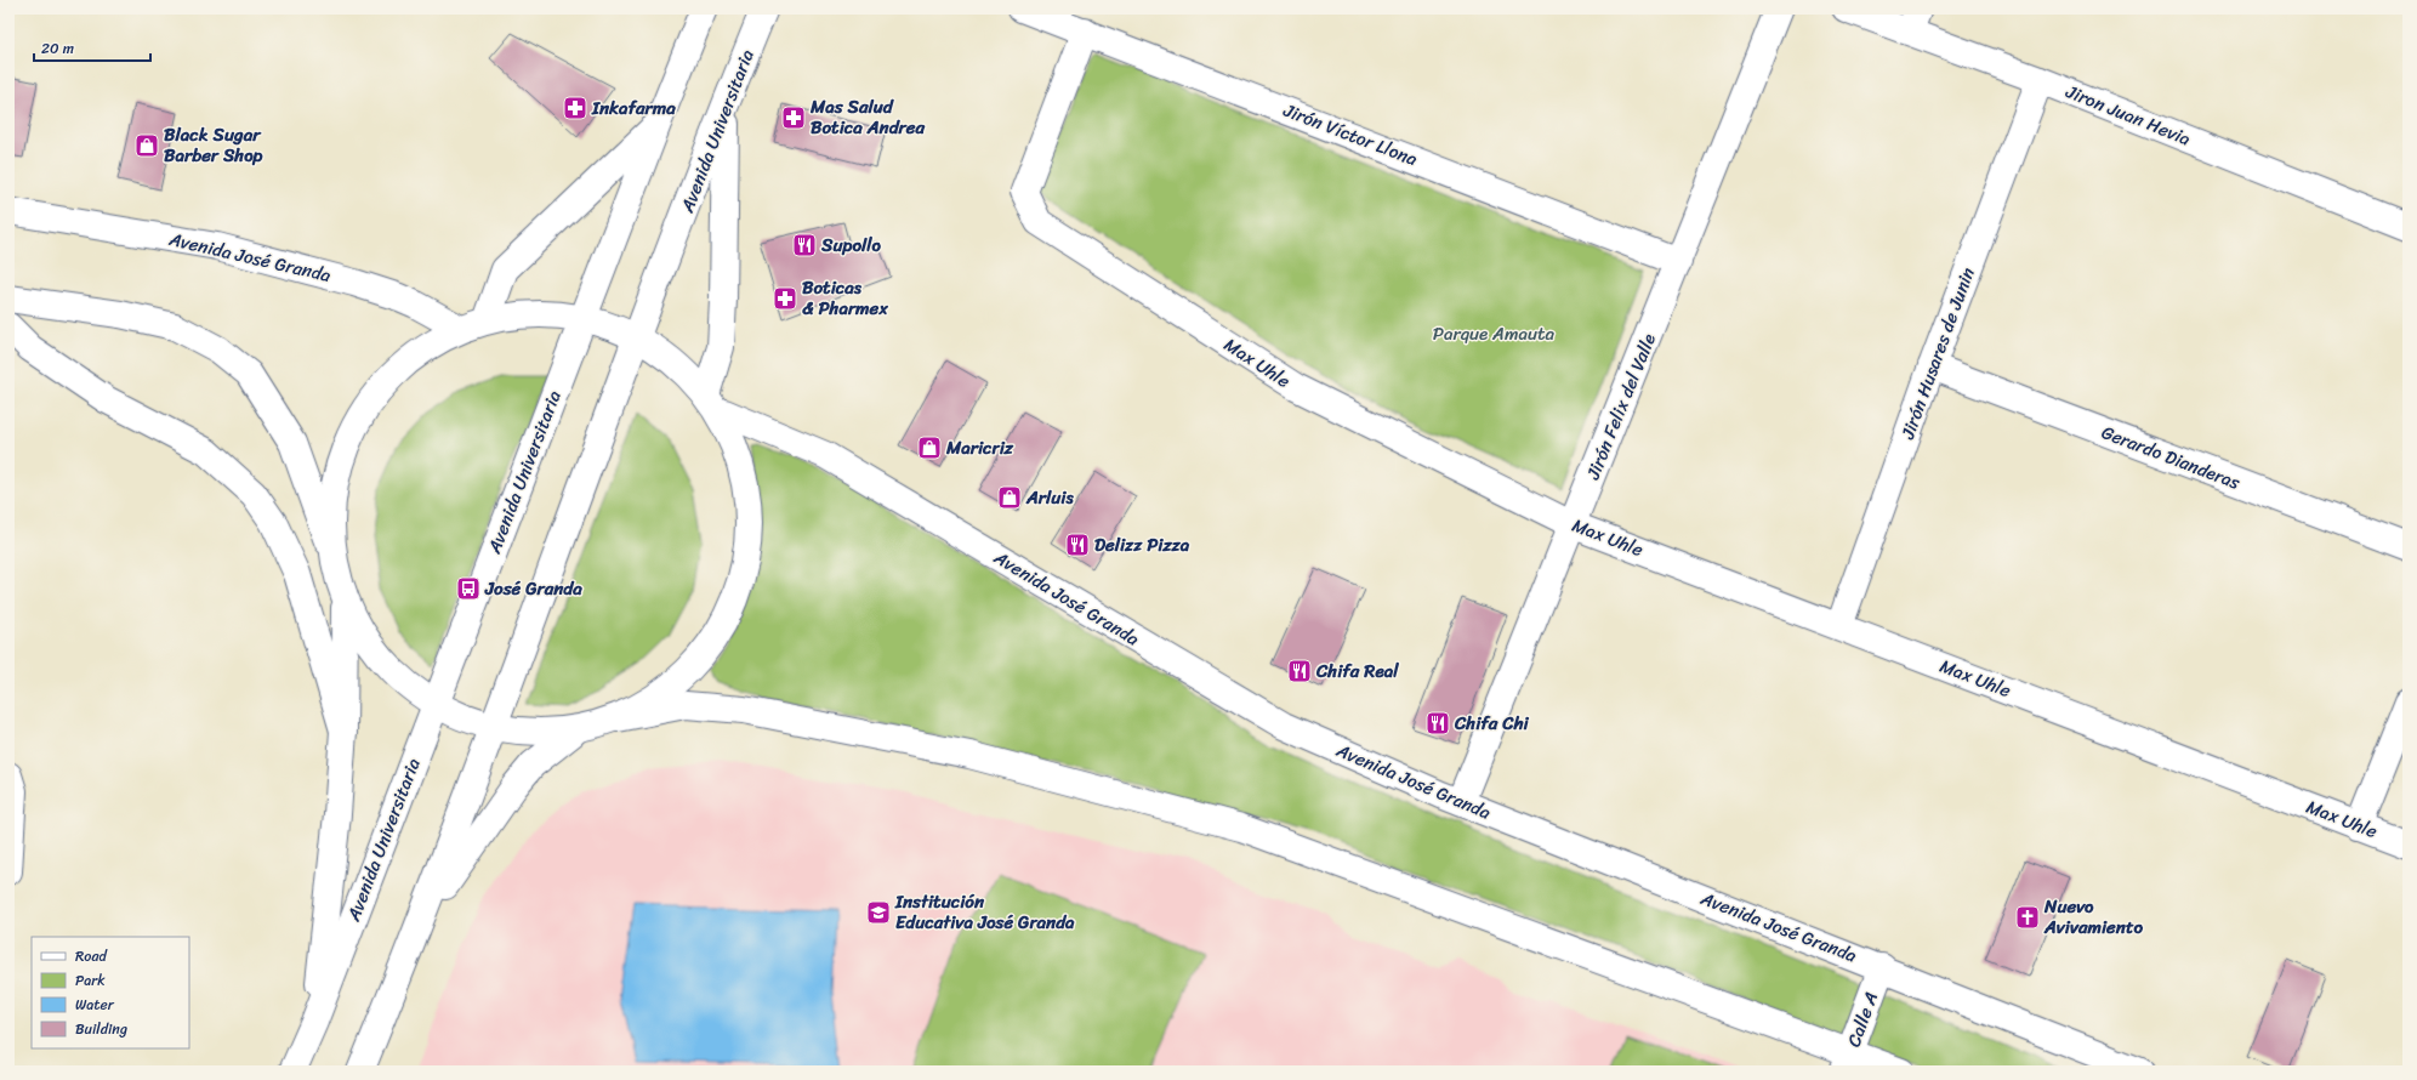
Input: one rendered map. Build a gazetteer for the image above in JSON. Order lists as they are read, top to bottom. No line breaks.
{"streets":{"main road":["Jiron Juan Hevia","Avenida Universitaria","Jirón Víctor Llona","Avenida José Granda","Jirón Husares de Junin","Max Uhle","Jirón Felix del Valle","Gerardo Dianderas","Calle A"]},"crossings":[["Jiron Juan Hevia","Jirón Husares de Junin"],["Jirón Víctor Llona","Max Uhle"],["Jirón Víctor Llona","Jirón Felix del Valle"],["Avenida José Granda","Jirón Felix del Valle"],["Avenida José Granda","Calle A"],["Jirón Husares de Junin","Max Uhle"],["Jirón Husares de Junin","Gerardo Dianderas"],["Max Uhle","Jirón Felix del Valle"]],"parks":["Parque Amauta"],"places":{"pharmacy":["Inkafarma","Mas Salud Botica Andrea","Boticas & Pharmex"],"shop":["Black Sugar Barber Shop","Maricriz","Arluis"],"restaurant":["Supollo","Delizz Pizza","Chifa Real","Chifa Chi"],"bus stop":["José Granda"],"school or university":["Institución Educativa José Granda"],"church":["Nuevo Avivamiento"]},"legend":["Road","Park","Water","Building"],"scale_bar":"20 m"}
